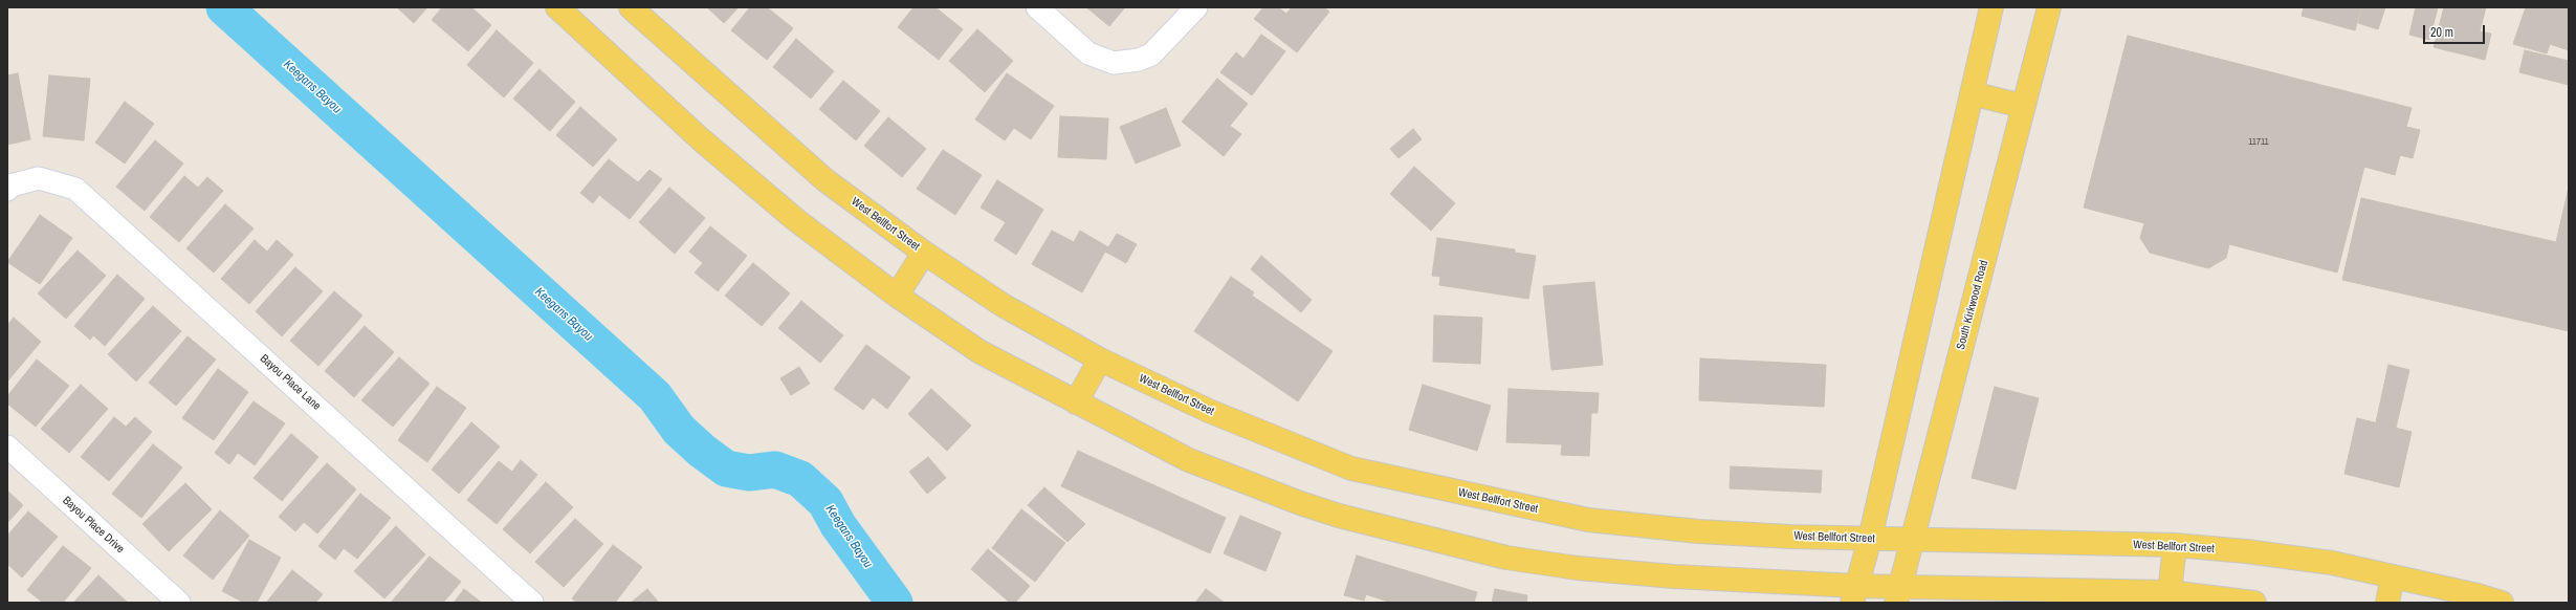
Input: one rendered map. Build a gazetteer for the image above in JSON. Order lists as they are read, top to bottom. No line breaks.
{"streets":{"main road":["West Bellfort Street","South Kirkwood Road"],"street":["Bayou Place Lane","Bayou Place Drive"]},"crossings":[["West Bellfort Street","South Kirkwood Road"]],"water":["Keegans Bayou"],"house_numbers":["11711"],"scale_bar":"20 m"}
